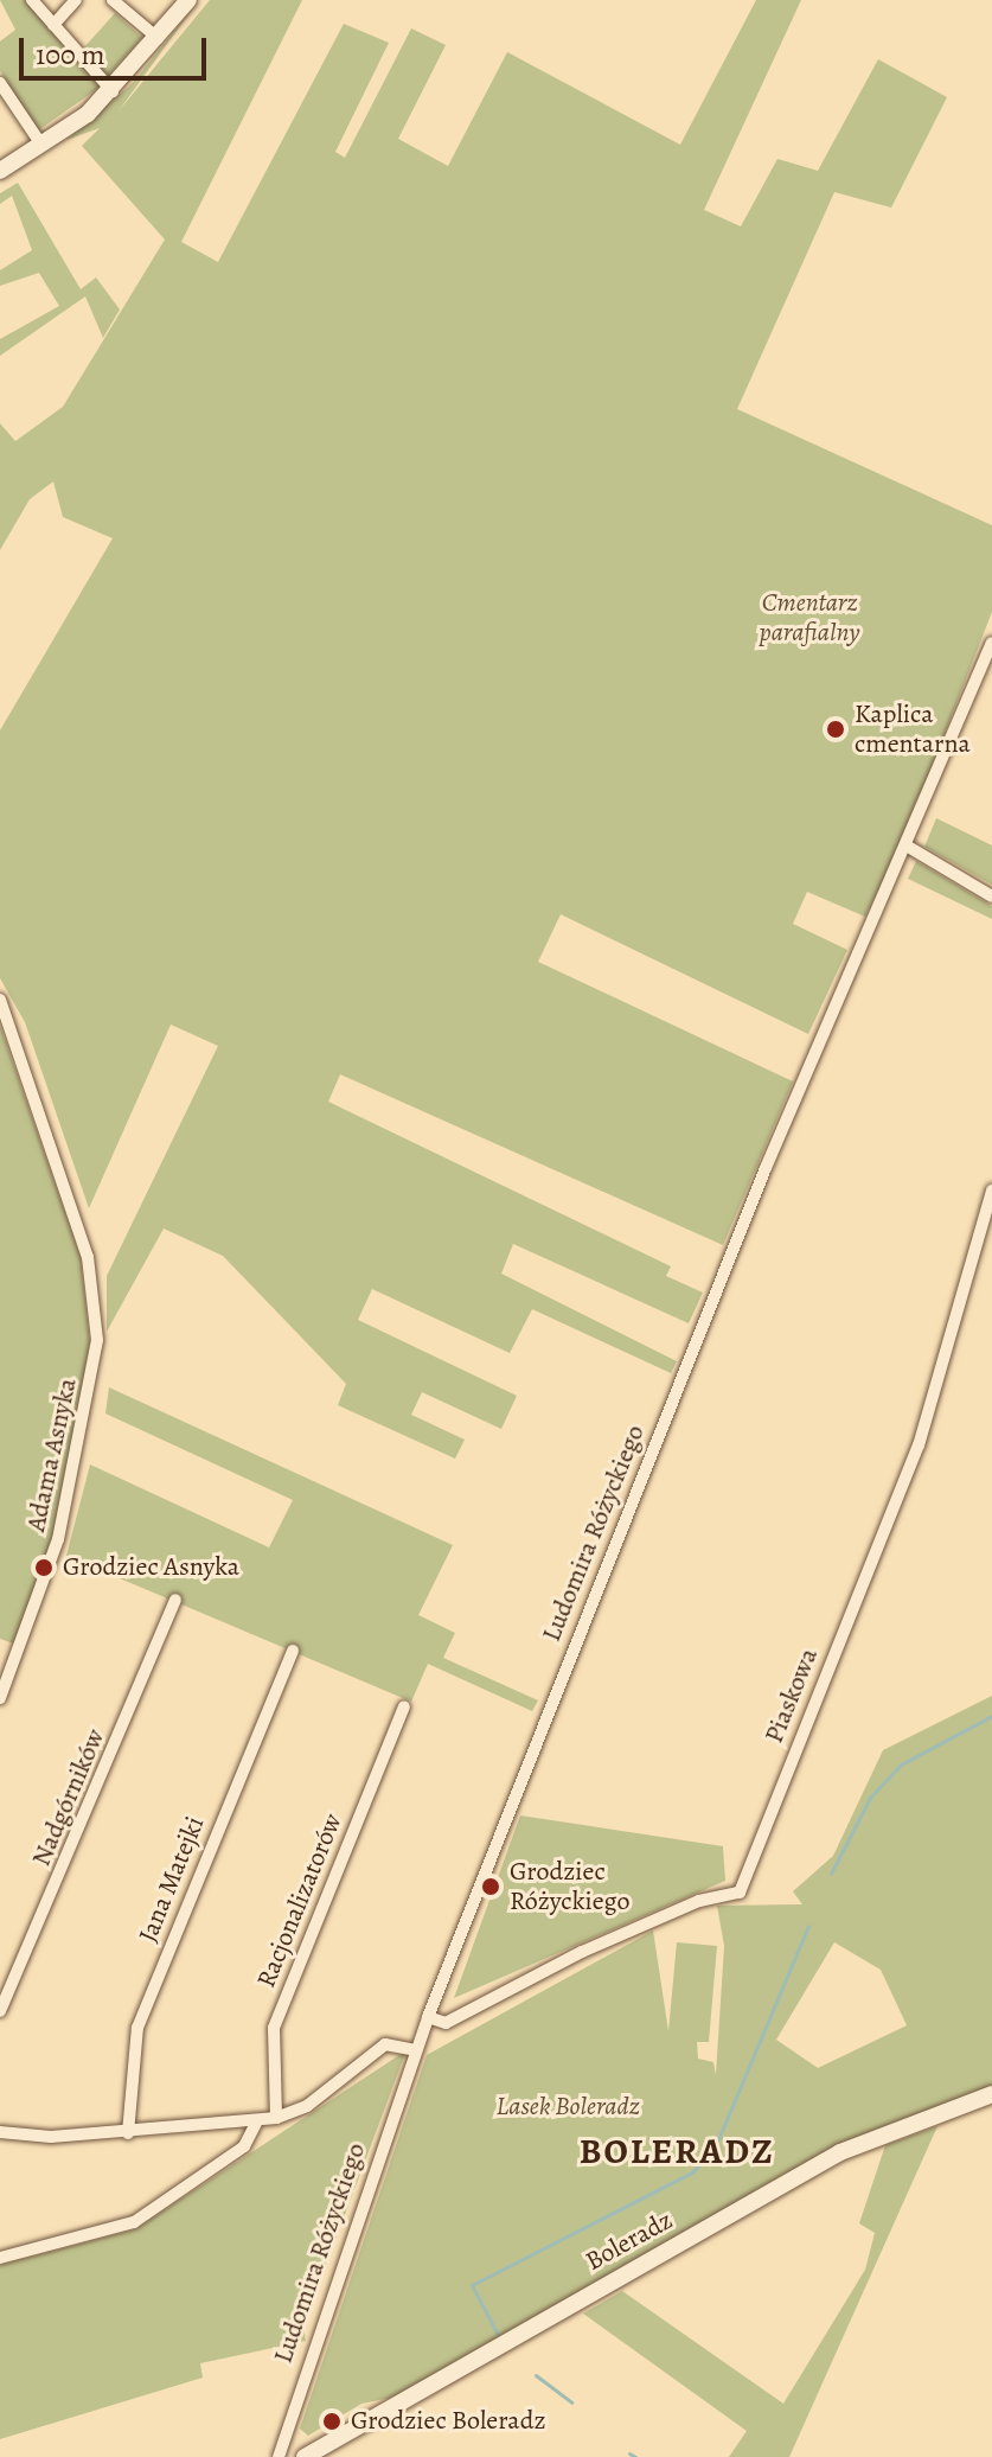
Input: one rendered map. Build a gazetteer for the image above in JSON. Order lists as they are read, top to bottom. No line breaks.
{"streets":{"street":["Adama Asnyka","Ludomira Różyckiego","Piaskowa","Nadgórników","Jana Matejki","Racjonalizatorów","Boleradz"]},"crossings":[["Ludomira Różyckiego","Piaskowa"]],"districts":["BOLERADZ"],"parks":["Cmentarz parafialny","Lasek Boleradz"],"places":["Kaplica cmentarna","Grodziec Asnyka","Grodziec Różyckiego","Grodziec Boleradz"],"scale_bar":"100 m"}
